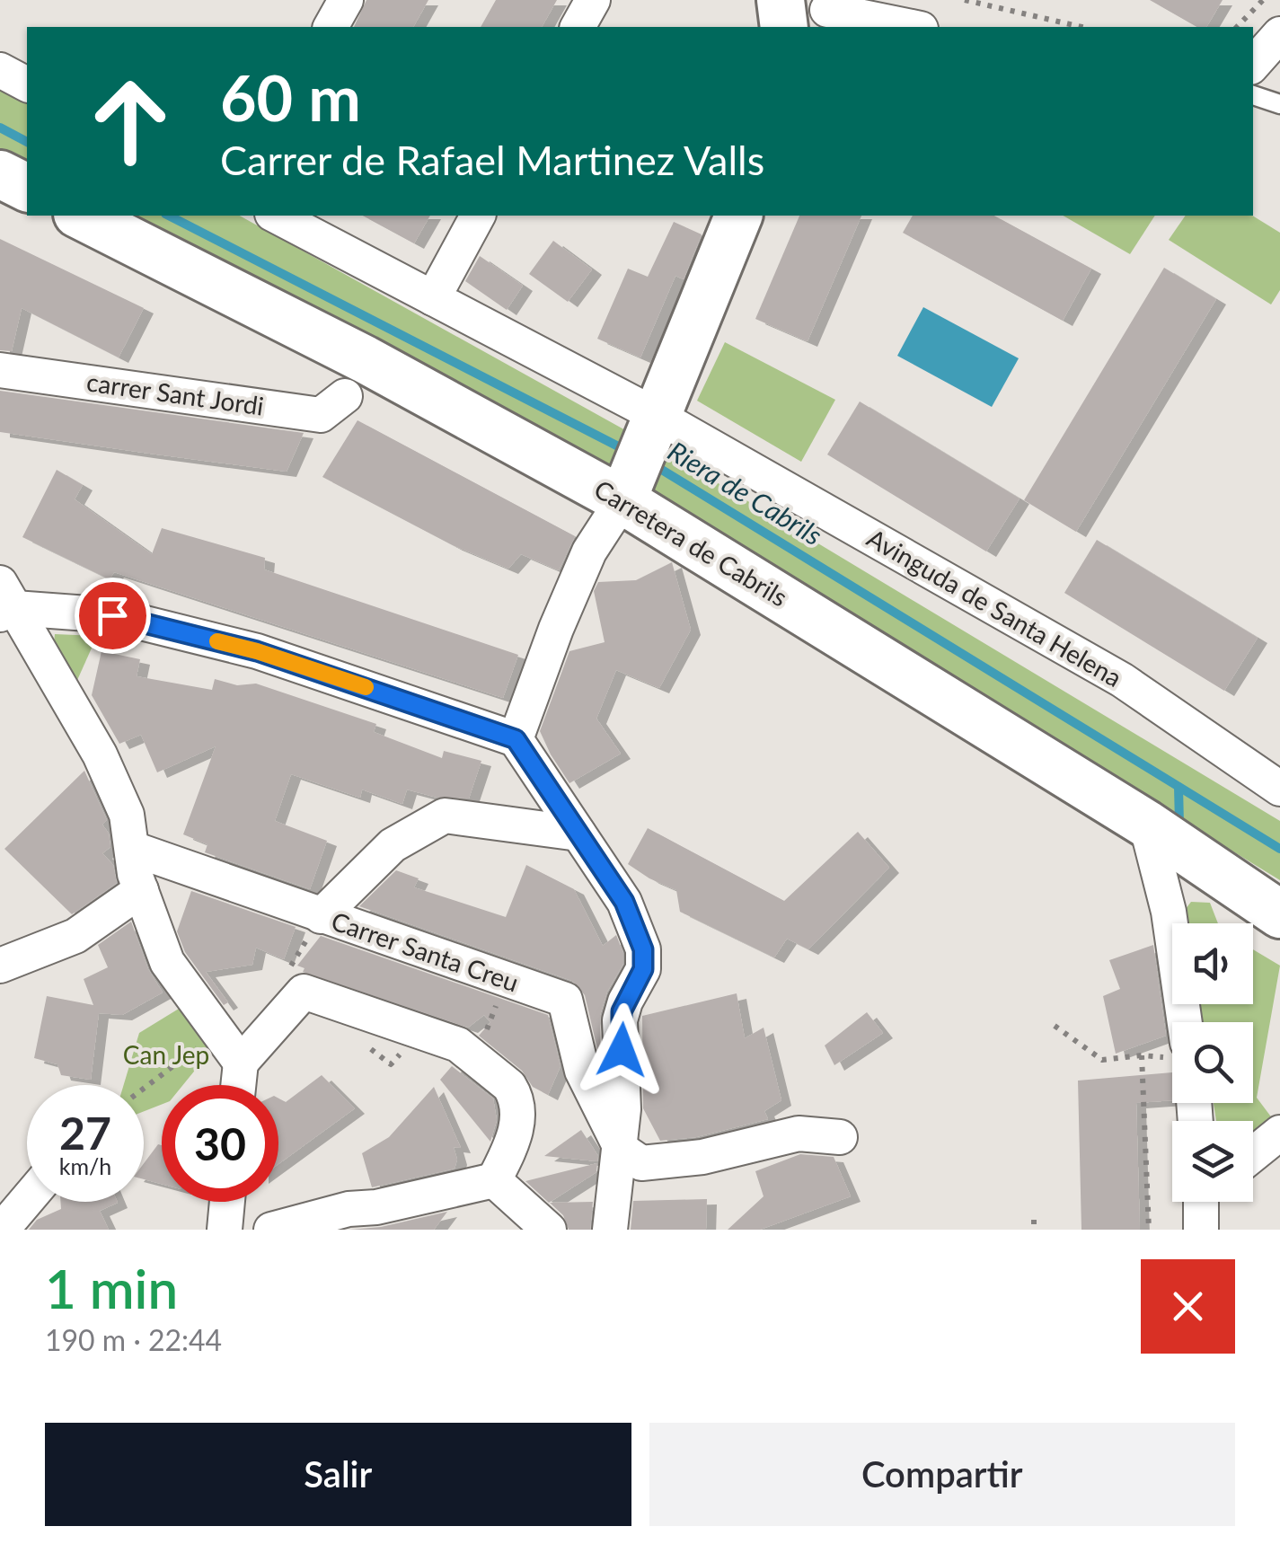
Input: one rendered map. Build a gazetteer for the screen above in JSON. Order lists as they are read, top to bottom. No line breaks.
{"streets":{"street":["carrer Sant Jordi","Carretera de Cabrils","Avinguda de Santa Helena","Carrer Santa Creu"]},"water":["Riera de Cabrils"],"parks":["Can Jep"],"page":{"turn":["60 m","Carrer de Rafael Martinez Valls"],"speed":"27 km/h","limit":"30","heading":["1 min","190 m · 22:44"],"buttons":["Salir","Compartir"]}}
